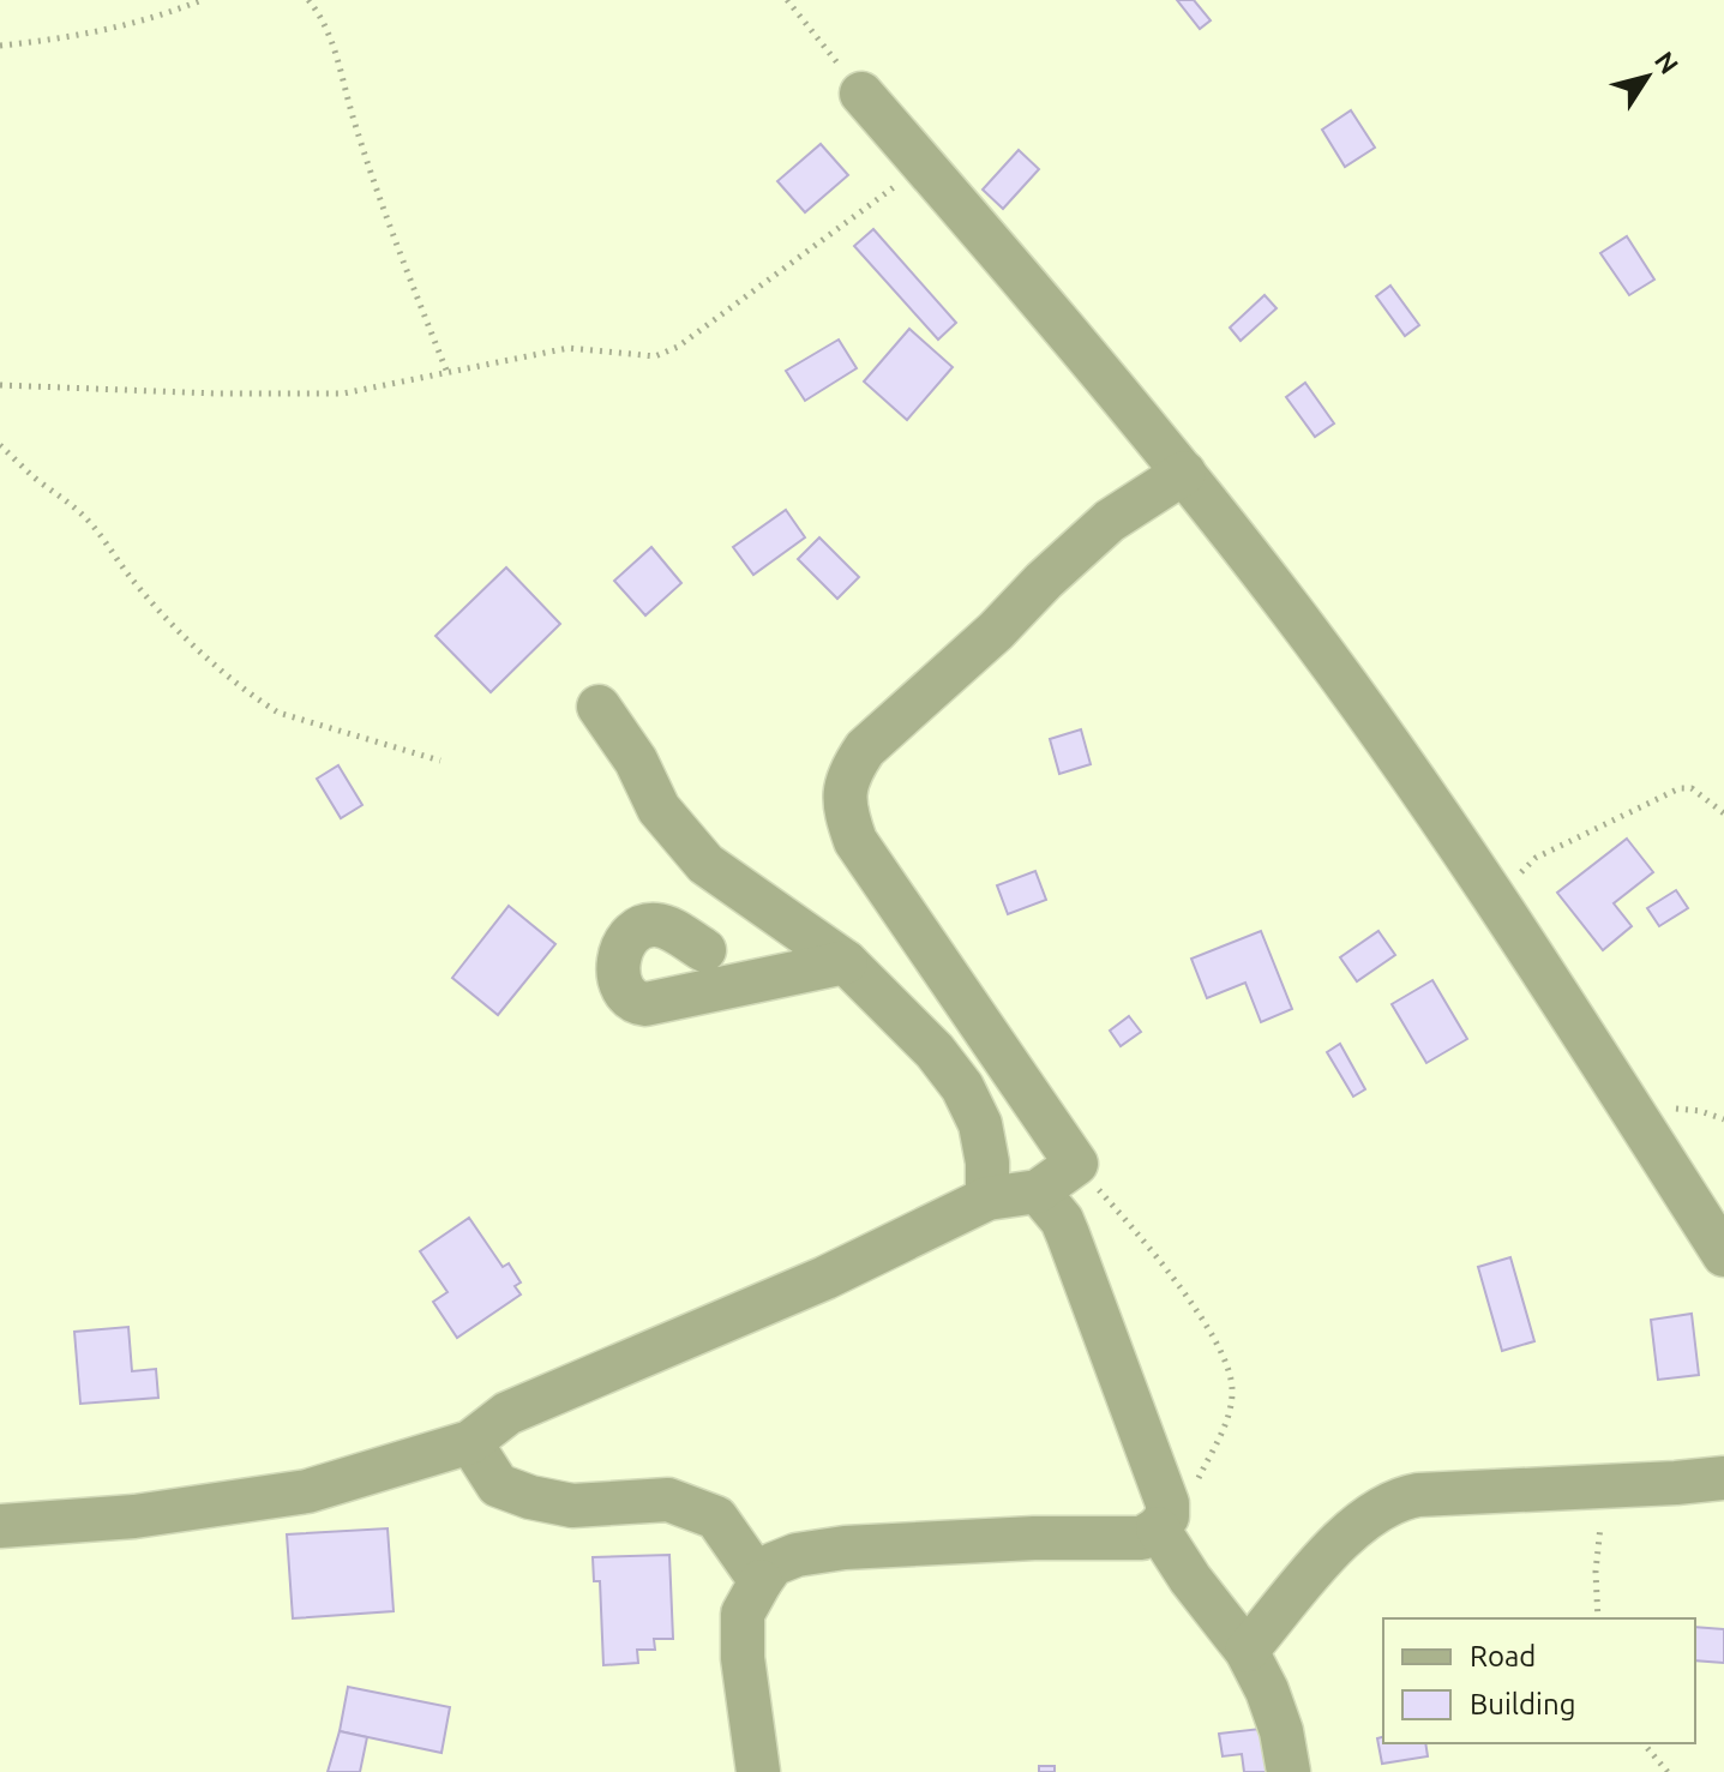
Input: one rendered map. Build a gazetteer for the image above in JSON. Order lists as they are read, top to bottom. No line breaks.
{"legend":["Road","Building"],"north":"top right"}
